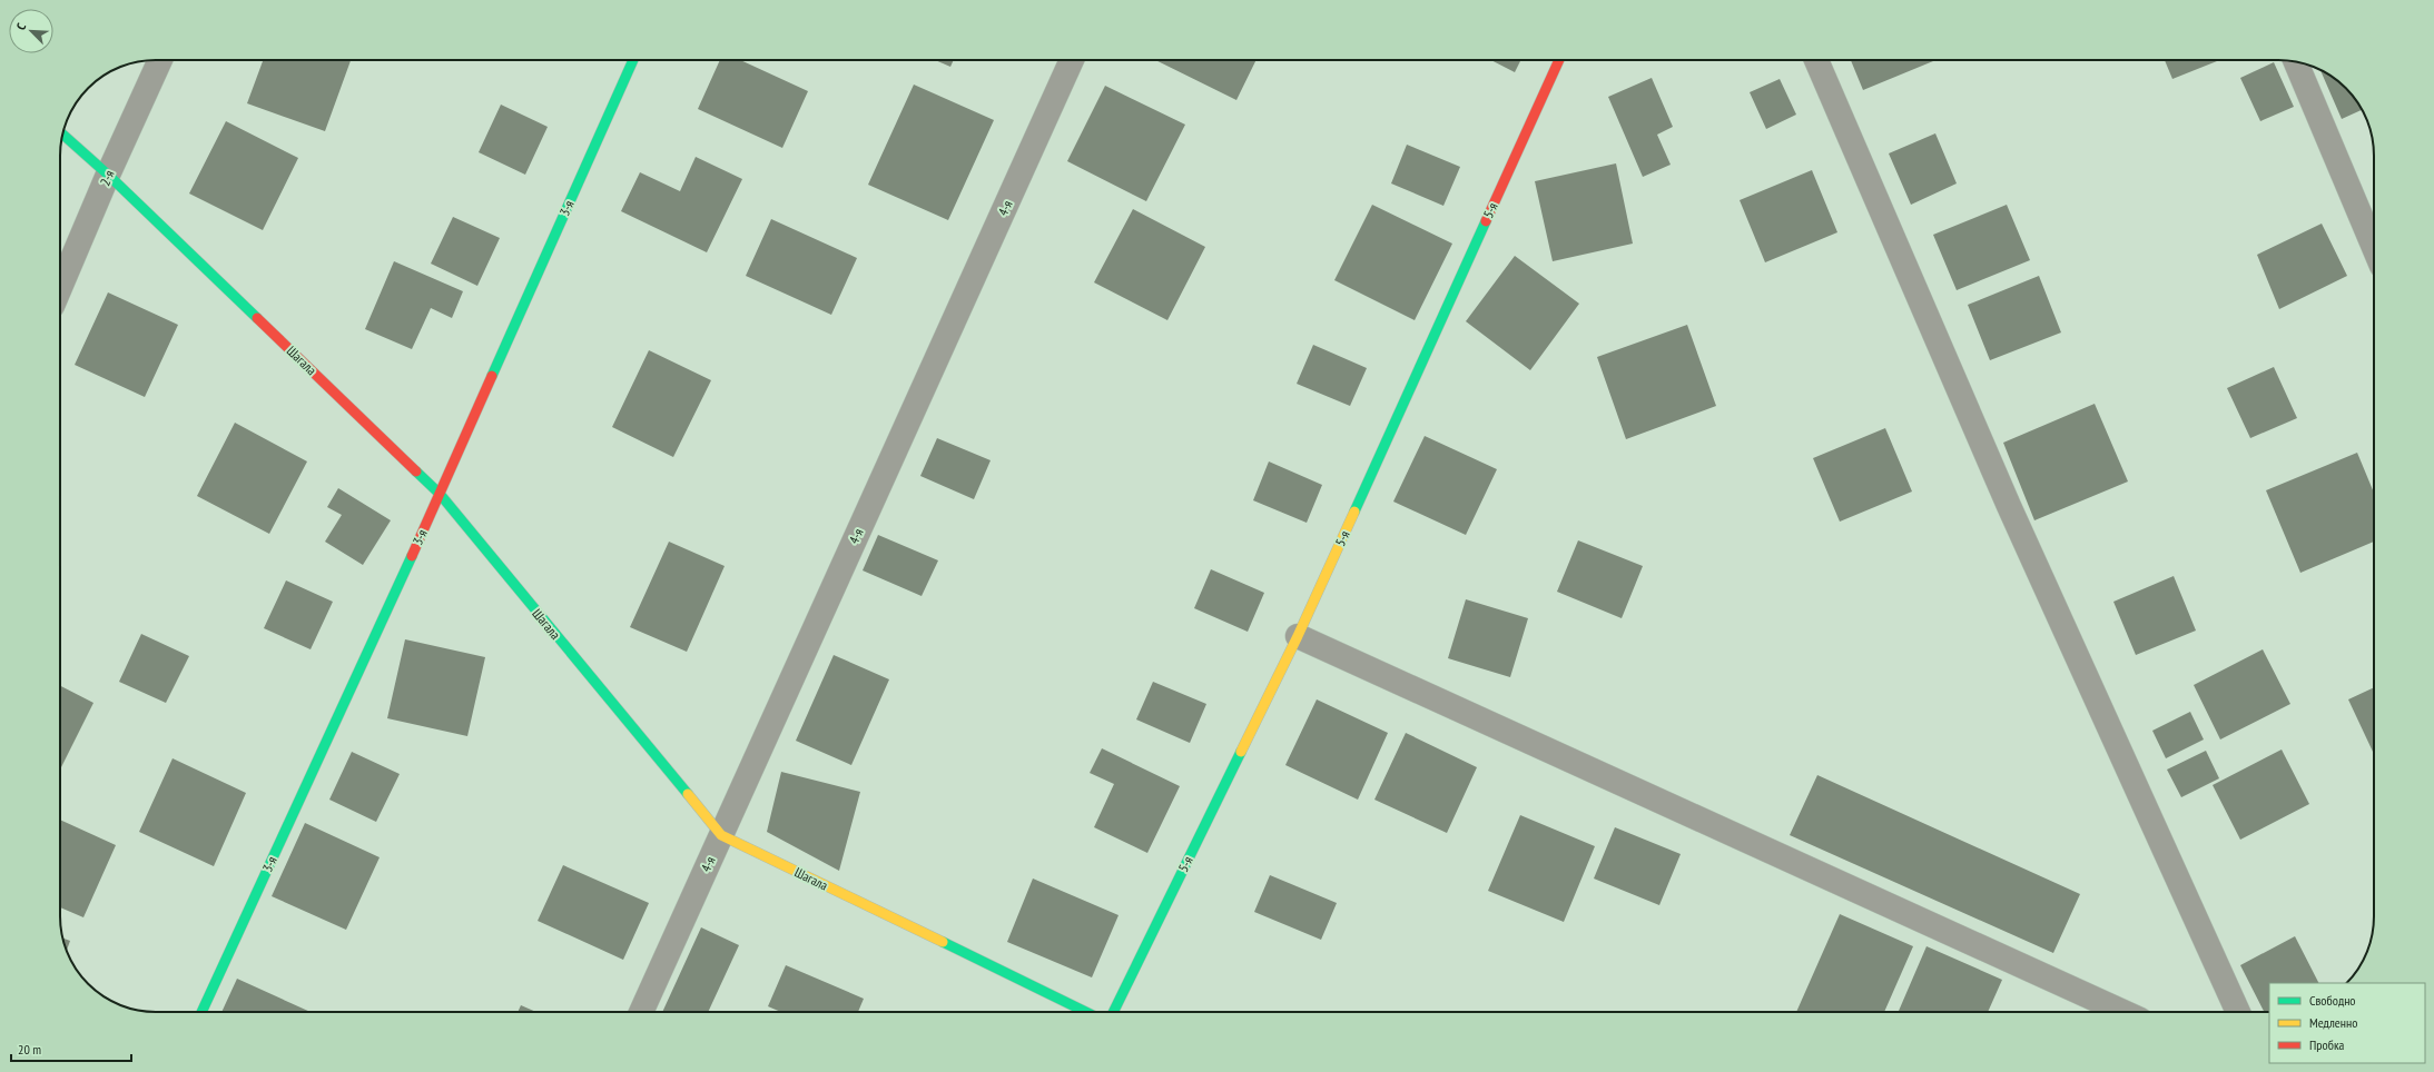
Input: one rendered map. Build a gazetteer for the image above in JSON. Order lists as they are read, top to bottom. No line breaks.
{"streets":{"street":["2-я","3-я","4-я","5-я","Шагала"]},"crossings":[["2-я","Шагала"],["3-я","Шагала"],["4-я","Шагала"]],"legend":["Свободно","Медленно","Пробка"],"scale_bar":"20 m","north":"top left"}
